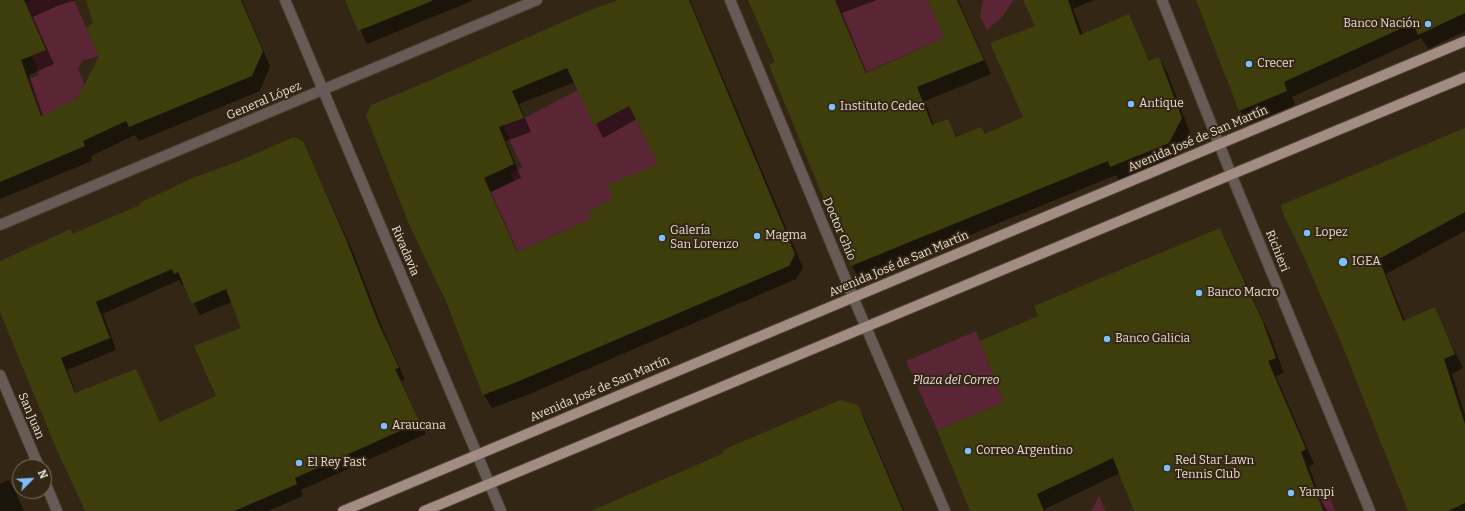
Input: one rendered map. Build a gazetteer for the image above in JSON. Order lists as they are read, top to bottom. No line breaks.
{"streets":{"main road":["Avenida José de San Martín"],"street":["General López","Doctor Ghío","Rivadavia","Richieri","San Juan"]},"crossings":[["General López","Rivadavia"],["Avenida José de San Martín","Doctor Ghío"],["Avenida José de San Martín","Rivadavia"],["Avenida José de San Martín","Richieri"]],"parks":["Plaza del Correo"],"places":["Banco Nación","Crecer","Antique","Instituto Cedec","Lopez","Magma","Galería San Lorenzo","IGEA","Banco Macro","Banco Galicia","Araucana","Correo Argentino","El Rey Fast","Red Star Lawn Tennis Club","Yampi"],"north":"top right"}
